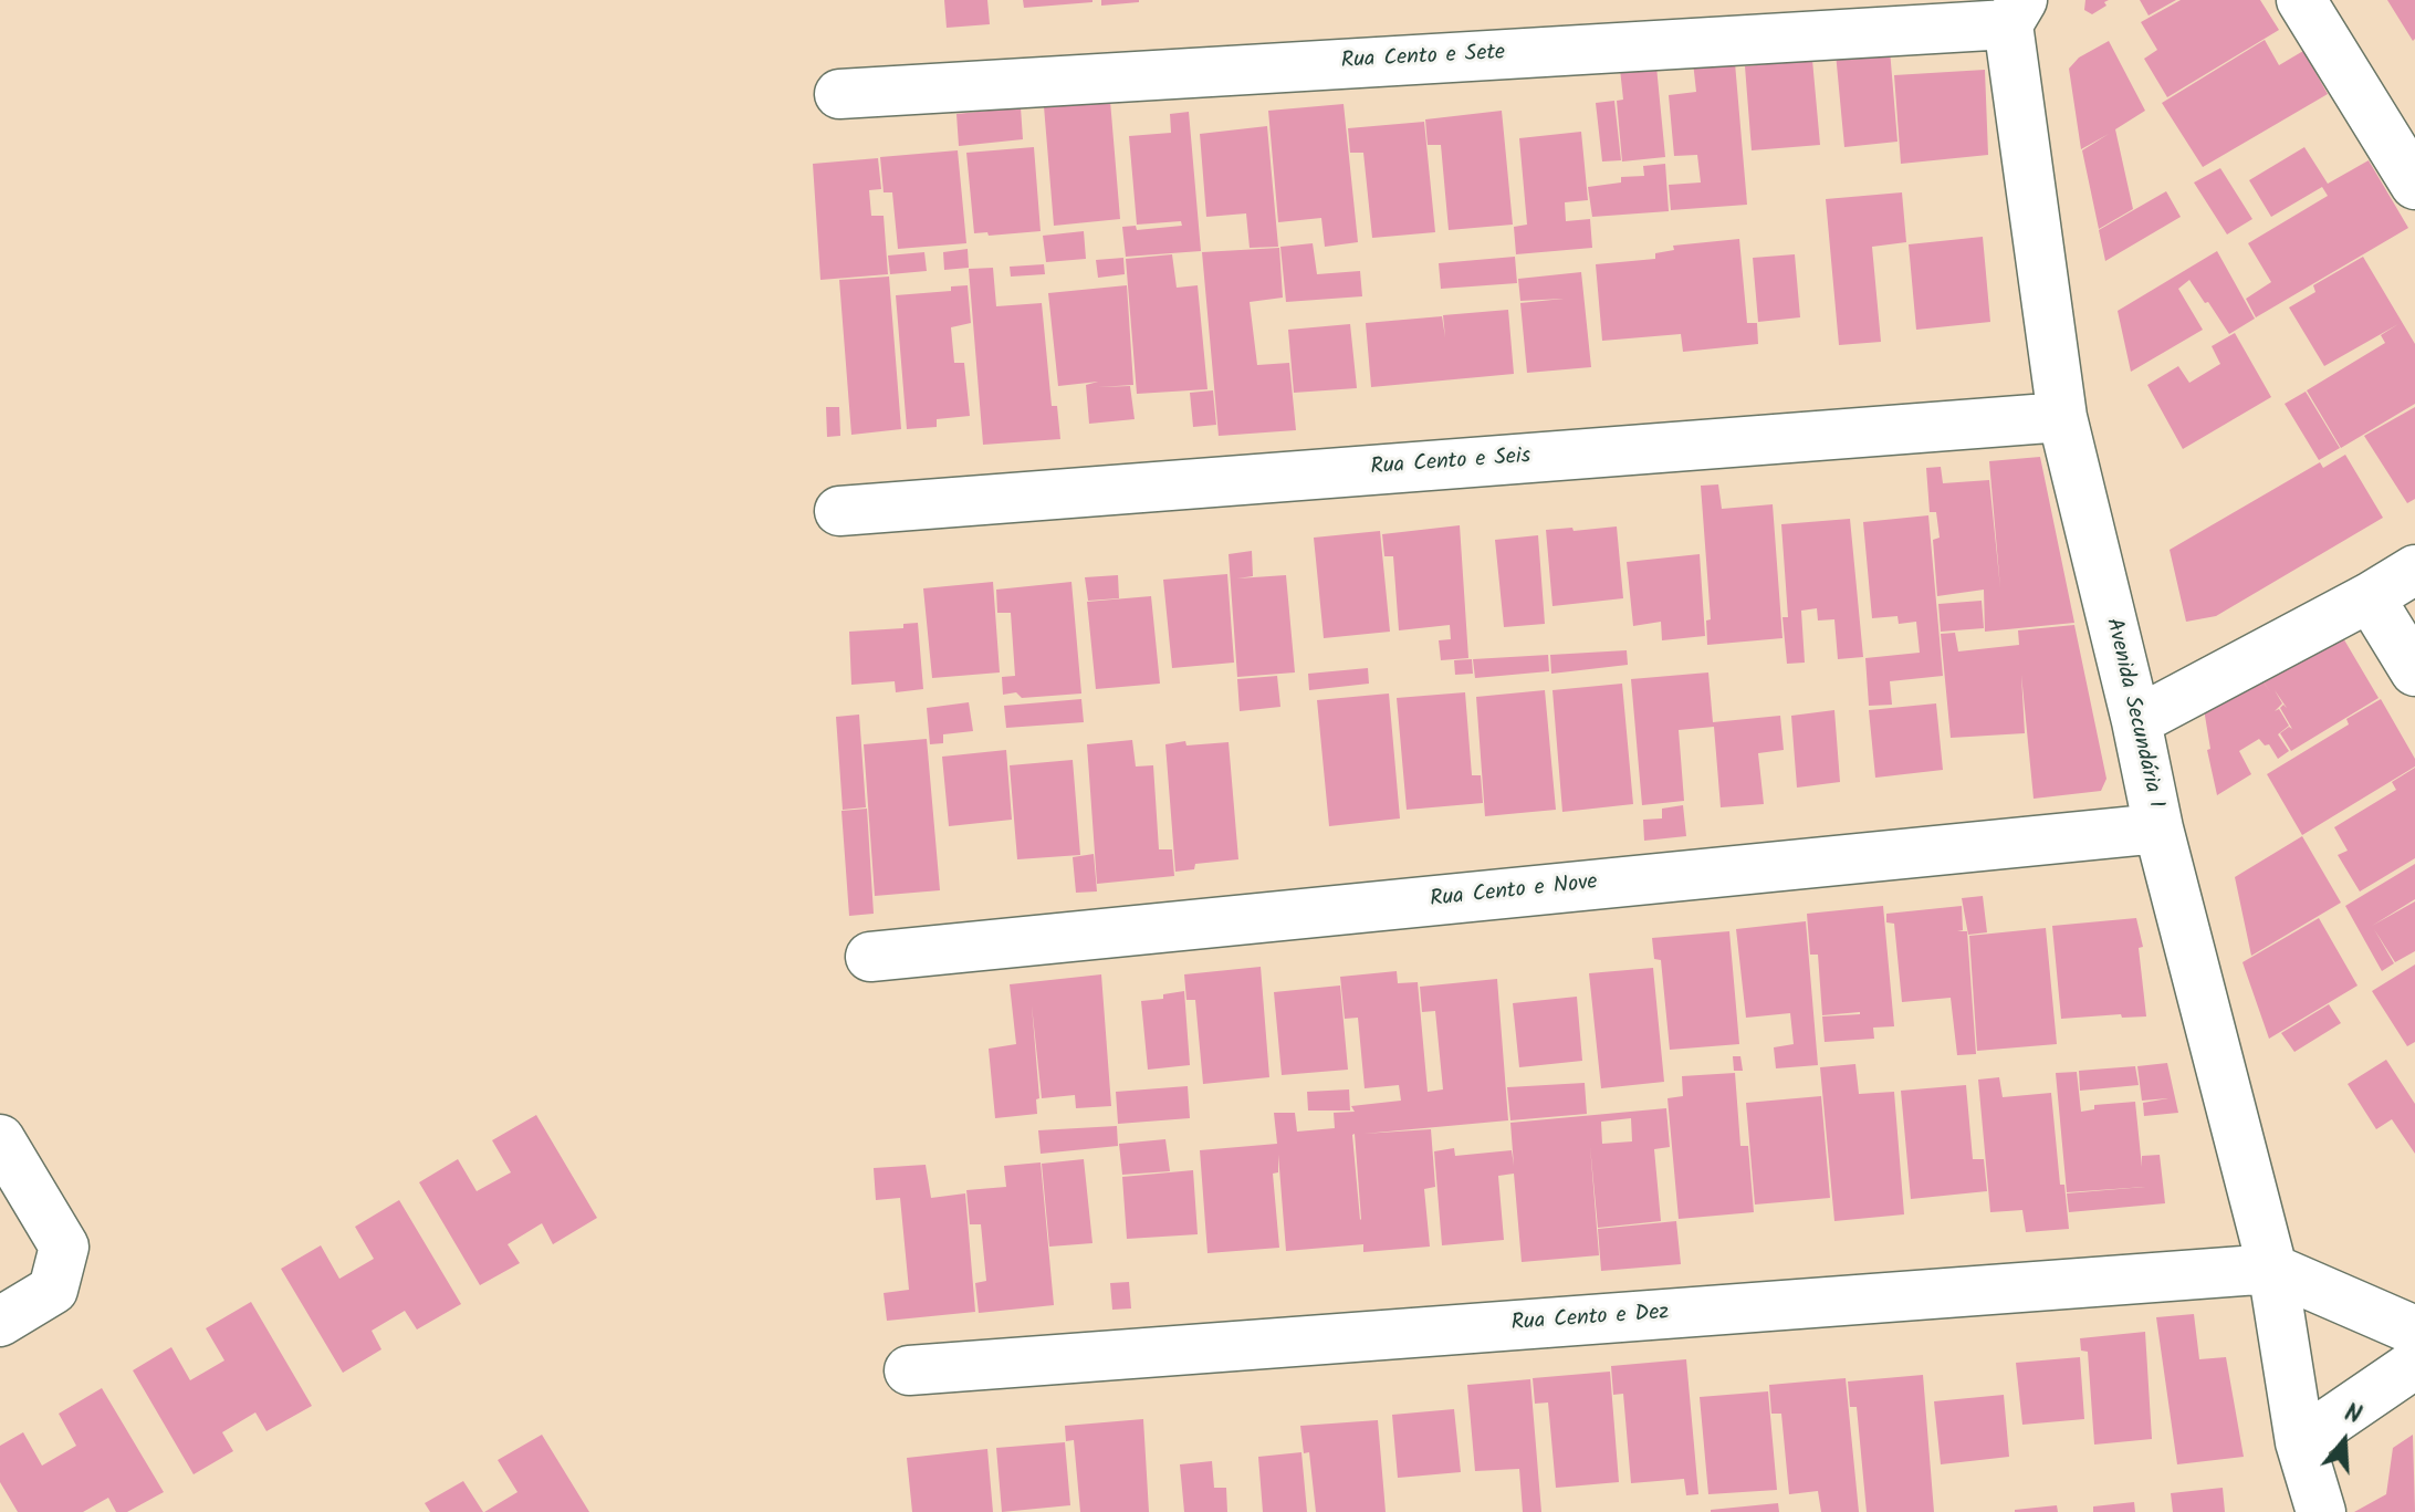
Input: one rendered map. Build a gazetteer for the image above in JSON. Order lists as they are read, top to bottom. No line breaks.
{"streets":{"street":["Rua Cento e Sete","Rua Cento e Seis","Avenida Secundária I","Rua Cento e Nove","Rua Cento e Dez"]},"crossings":[["Rua Cento e Sete","Avenida Secundária I"],["Rua Cento e Seis","Avenida Secundária I"],["Avenida Secundária I","Rua Cento e Nove"],["Avenida Secundária I","Rua Cento e Dez"]],"north":"top"}
